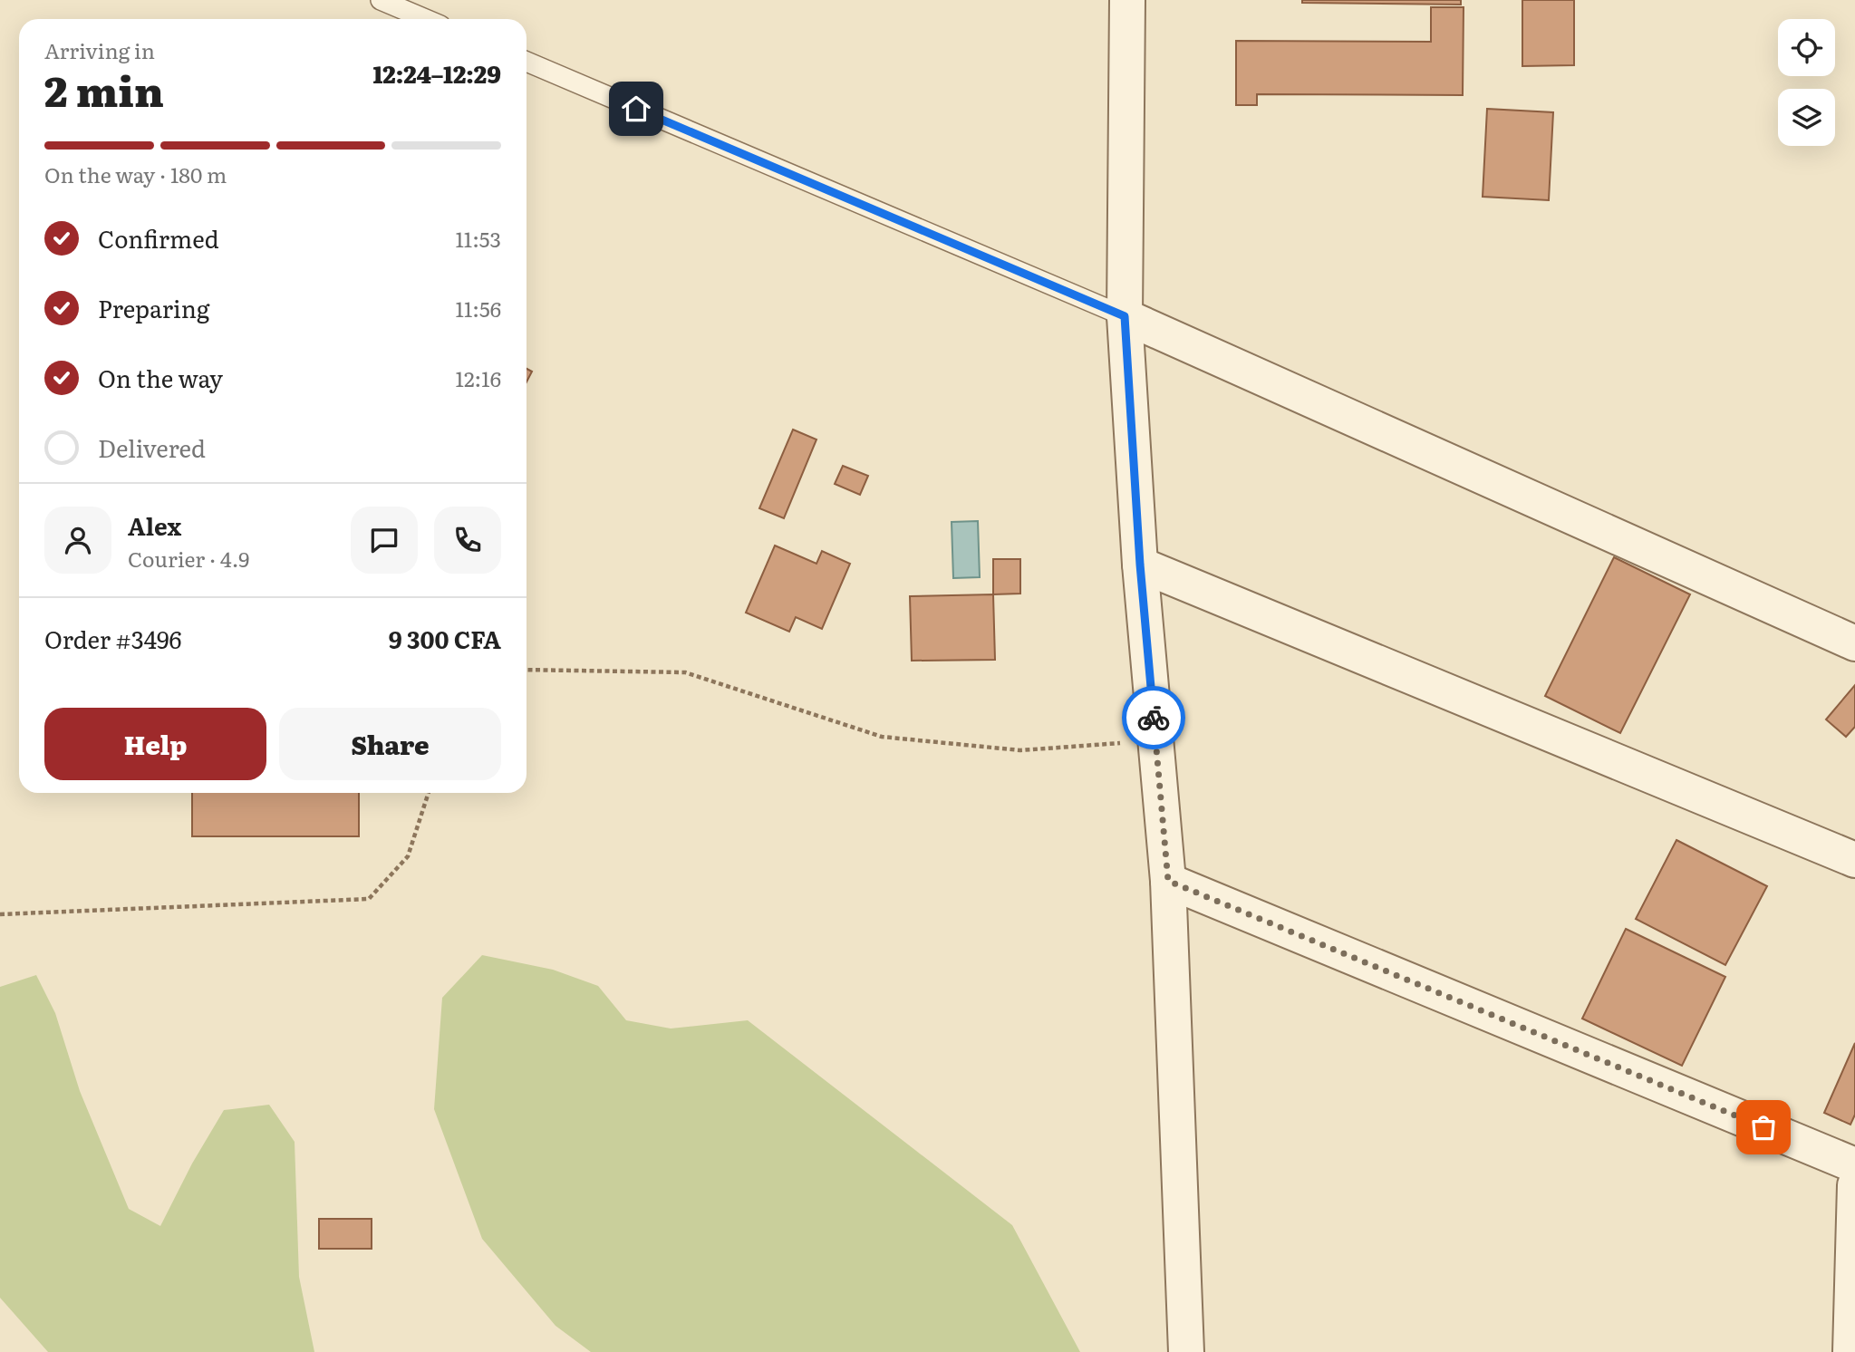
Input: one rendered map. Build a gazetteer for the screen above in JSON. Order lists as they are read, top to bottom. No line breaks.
{"page":{"heading":["2 min","Arriving in","12:24–12:29"],"panel":["Alex","Courier · 4.9","Order #3496","9 300 CFA"],"bar":"On the way · 180 m","list":[["Confirmed","11:53"],["Preparing","11:56"],["On the way","12:16"],"Delivered"],"buttons":["Help","Share"]}}
